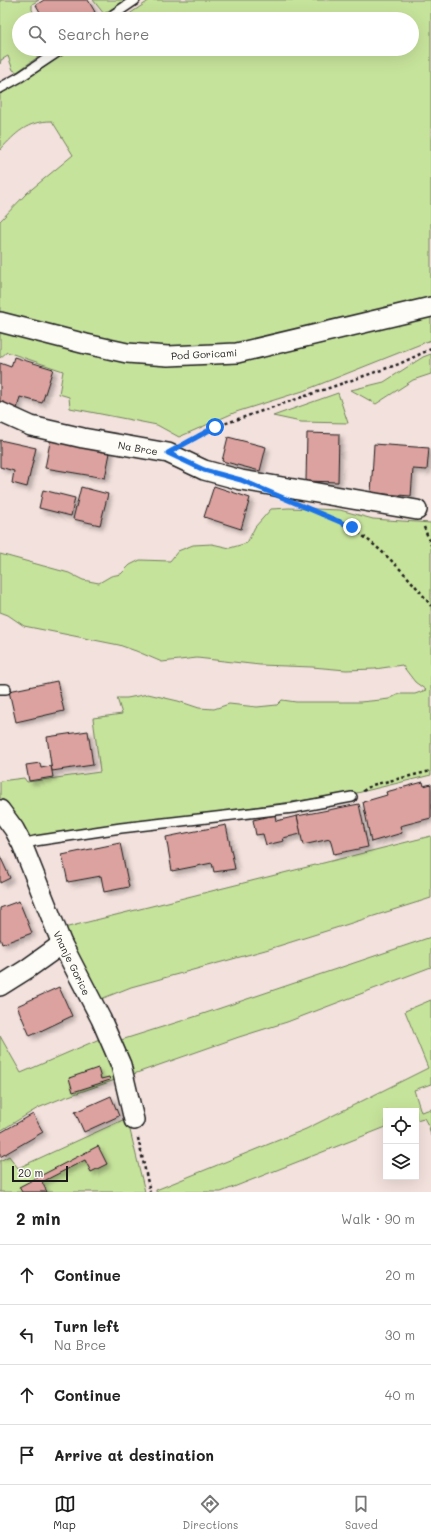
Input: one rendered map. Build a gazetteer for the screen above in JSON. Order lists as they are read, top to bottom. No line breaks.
{"streets":{"street":["Pod Goricami","Na Brce","Vnanje Gorice"]},"scale_bar":"20 m","page":{"search":"Search here","scale":"20 m","heading":["2 min","Walk · 90 m"],"list":[["Continue","20 m"],["Turn left","Na Brce","30 m"],["Continue","40 m"],"Arrive at destination"],"nav":["Map","Directions","Saved"]}}
